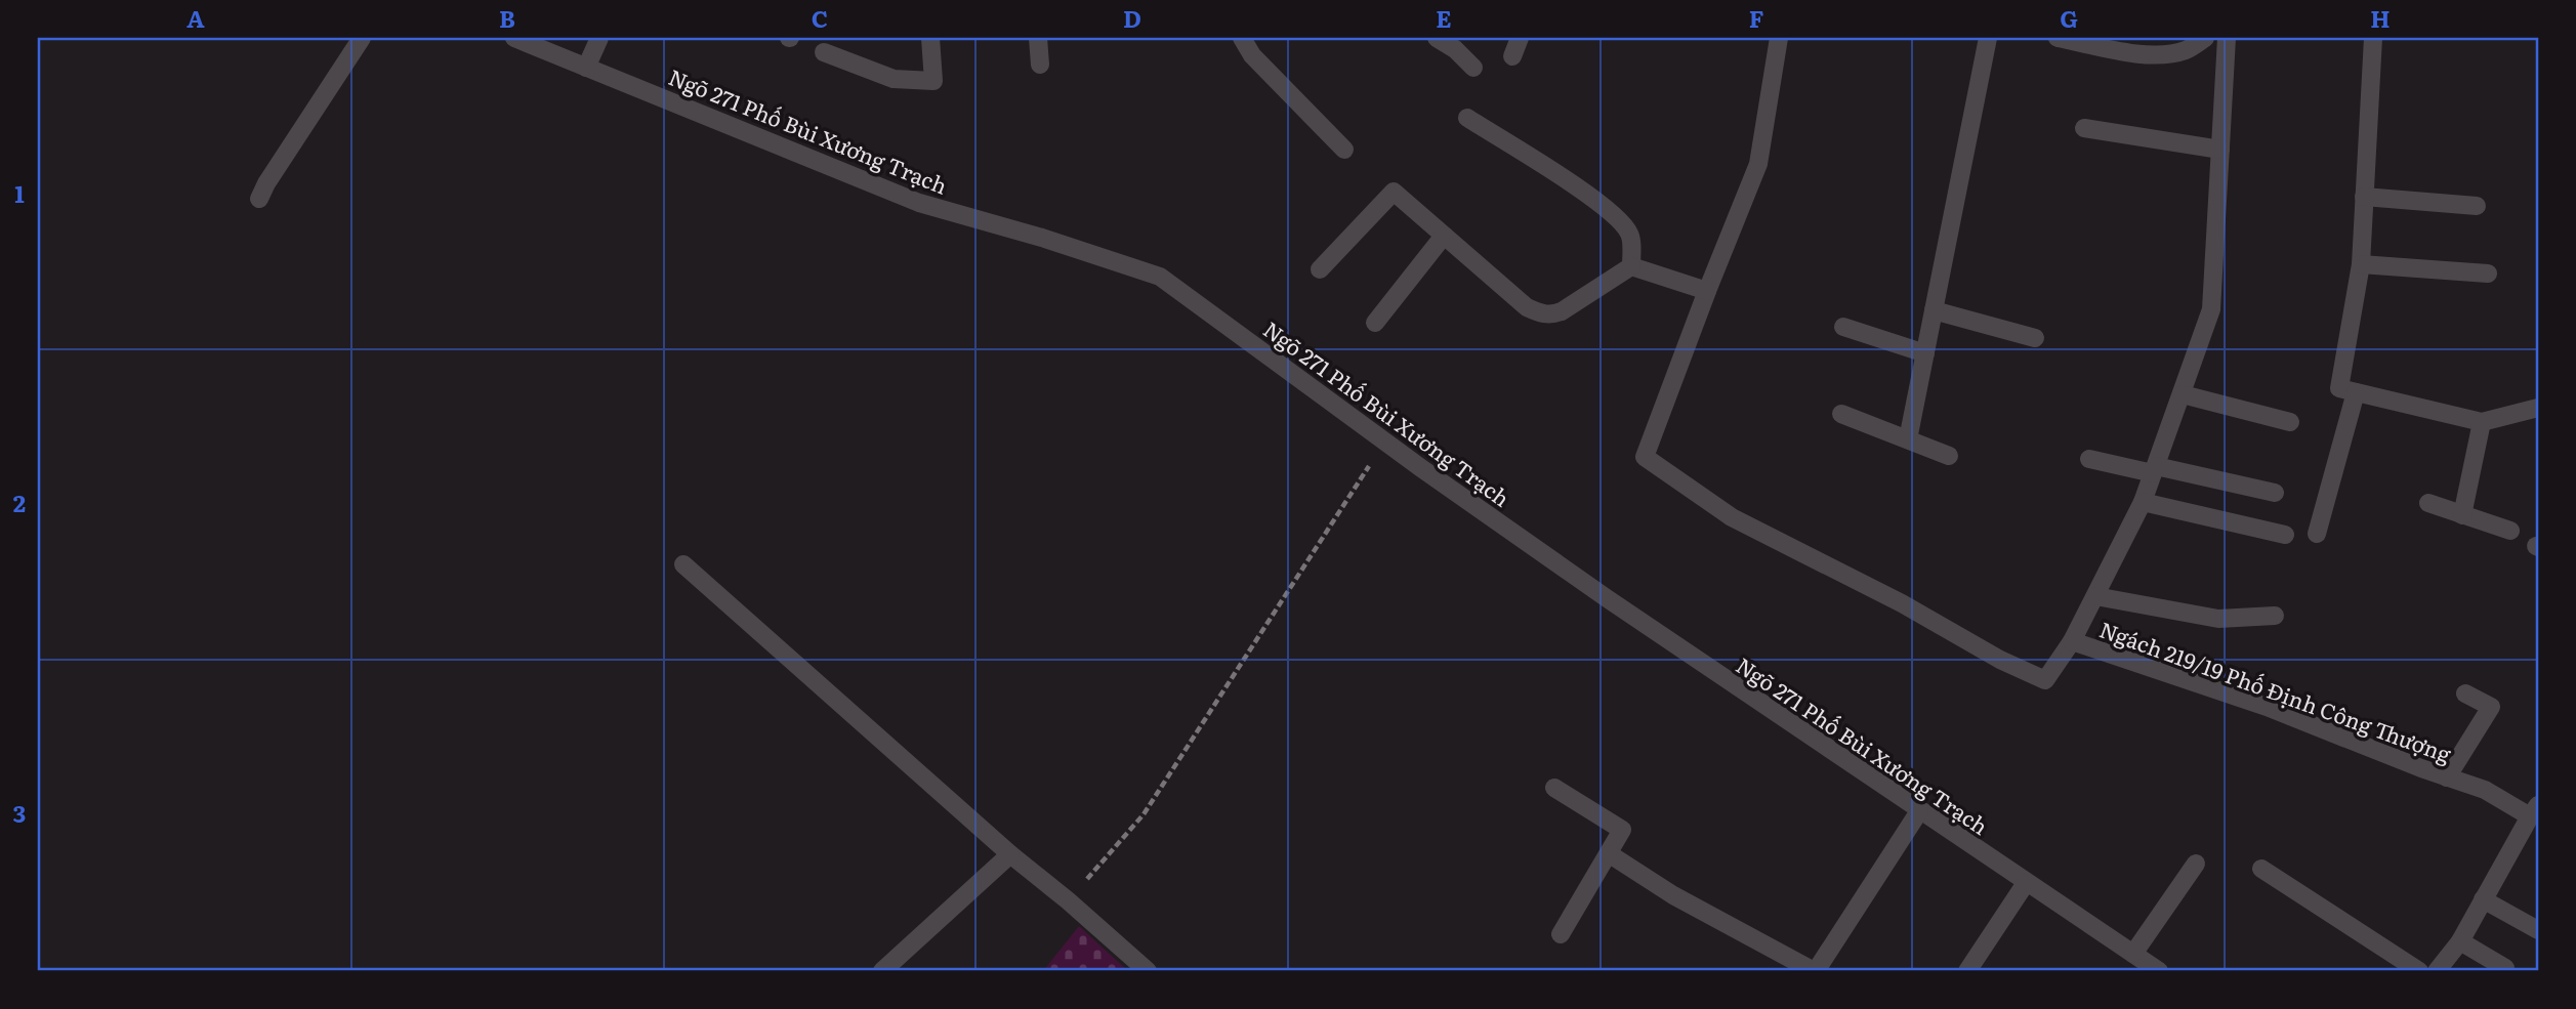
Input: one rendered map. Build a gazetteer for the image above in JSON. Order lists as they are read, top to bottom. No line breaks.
{"streets":{"lane":["Ngõ 271 Phố Bùi Xương Trạch","Ngách 219/19 Phố Định Công Thượng"]},"grid":{"columns":["A","B","C","D","E","F","G","H"],"rows":["1","2","3"]}}
